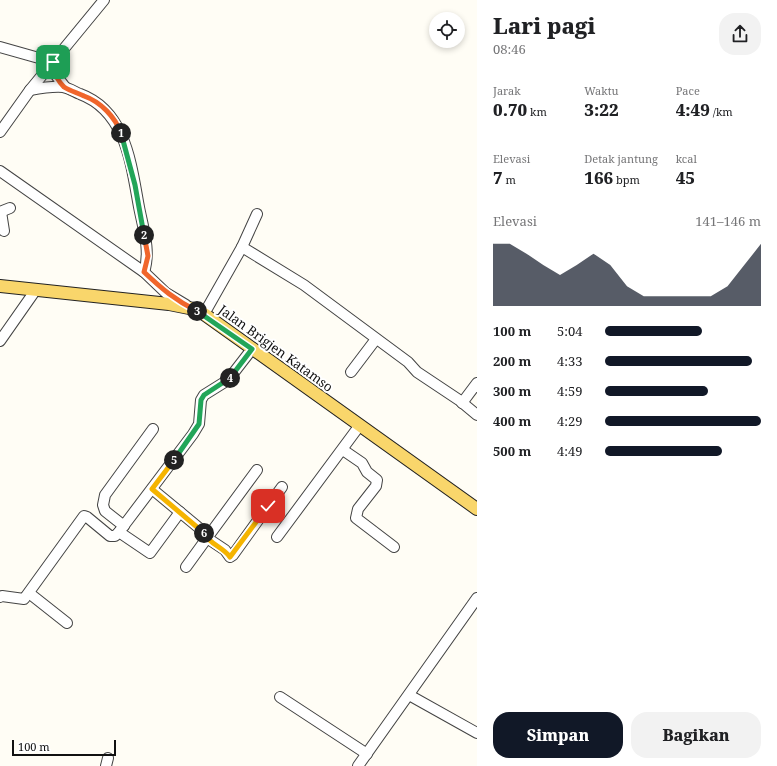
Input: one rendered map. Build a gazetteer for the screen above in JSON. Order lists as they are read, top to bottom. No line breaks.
{"streets":{"main road":["Jalan Brigjen Katamso"]},"scale_bar":"100 m","page":{"heading":["Lari pagi","08:46"],"stats":[["Jarak","0.70 km"],["Waktu","3:22"],["Pace","4:49 /km"],["Elevasi","7 m"],["Detak jantung","166 bpm"],["kcal","45"]],"pins":["1","2","3","4","5","6"],"chart":["Elevasi","141–146 m"],"list":[{"name":"100 m","note":"5:04"},{"name":"200 m","note":"4:33"},{"name":"300 m","note":"4:59"},{"name":"400 m","note":"4:29"},{"name":"500 m","note":"4:49"}],"buttons":["Simpan","Bagikan"],"scale":"100 m"}}
